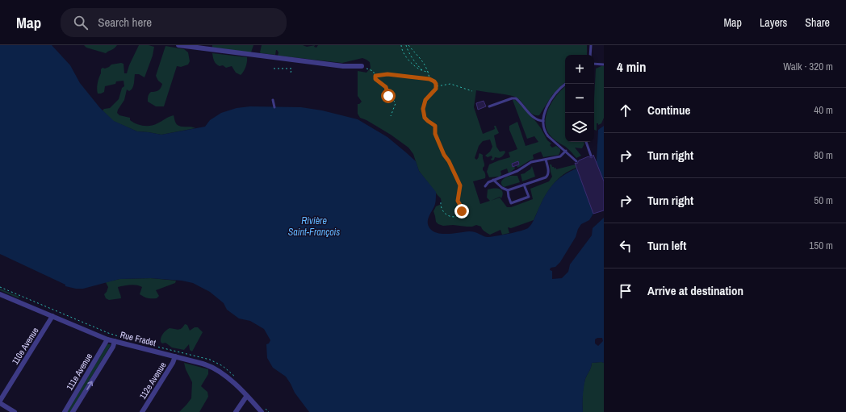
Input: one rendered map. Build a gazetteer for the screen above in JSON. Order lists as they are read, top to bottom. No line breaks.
{"streets":{"street":["Rue Fradet","110e Avenue","111e Avenue","112e Avenue"]},"crossings":[["Rue Fradet","110e Avenue"],["Rue Fradet","111e Avenue"],["Rue Fradet","112e Avenue"]],"water":["Rivière Saint-François"],"page":{"header":"Map","search":"Search here","nav":["Map","Layers","Share"],"heading":["4 min","Walk · 320 m"],"map_buttons":["+","−"],"list":[["Continue","40 m"],["Turn right","80 m"],["Turn right","50 m"],["Turn left","150 m"],"Arrive at destination"]}}
